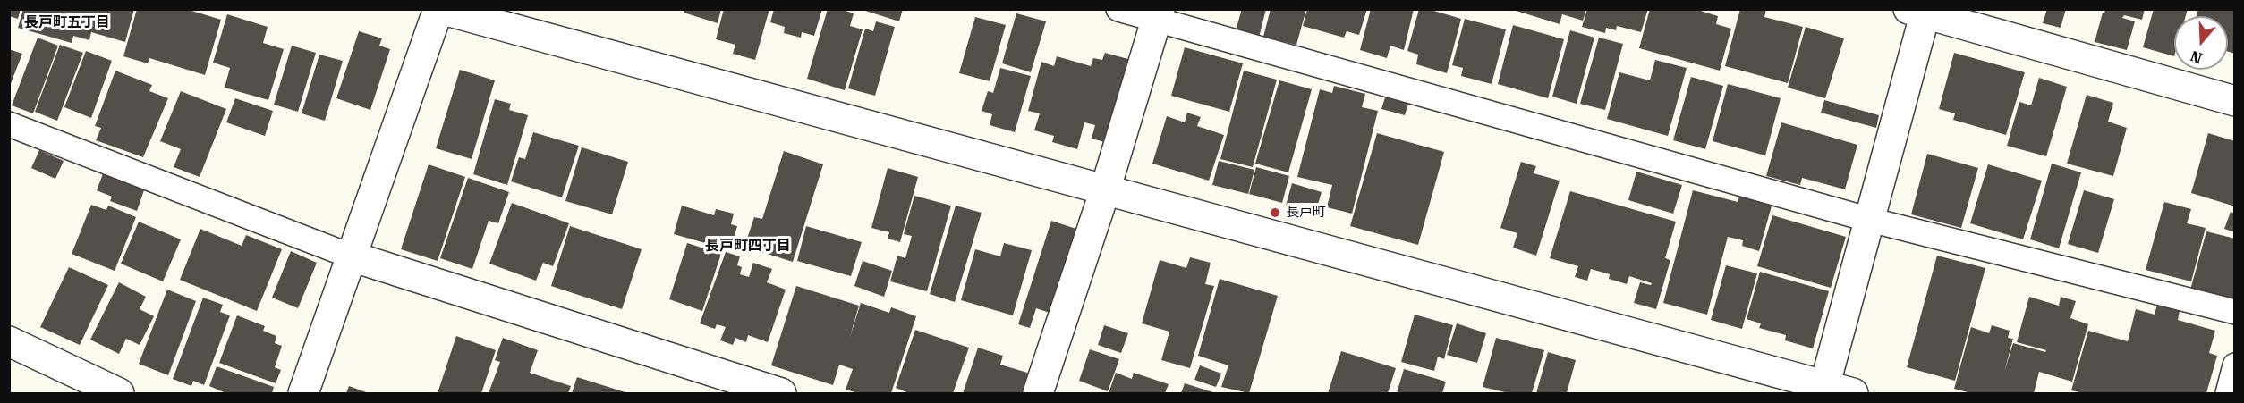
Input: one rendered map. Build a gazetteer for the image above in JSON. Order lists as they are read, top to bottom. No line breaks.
{"districts":["長戸町五丁目","長戸町四丁目"],"places":["長戸町"],"north":"bottom"}
